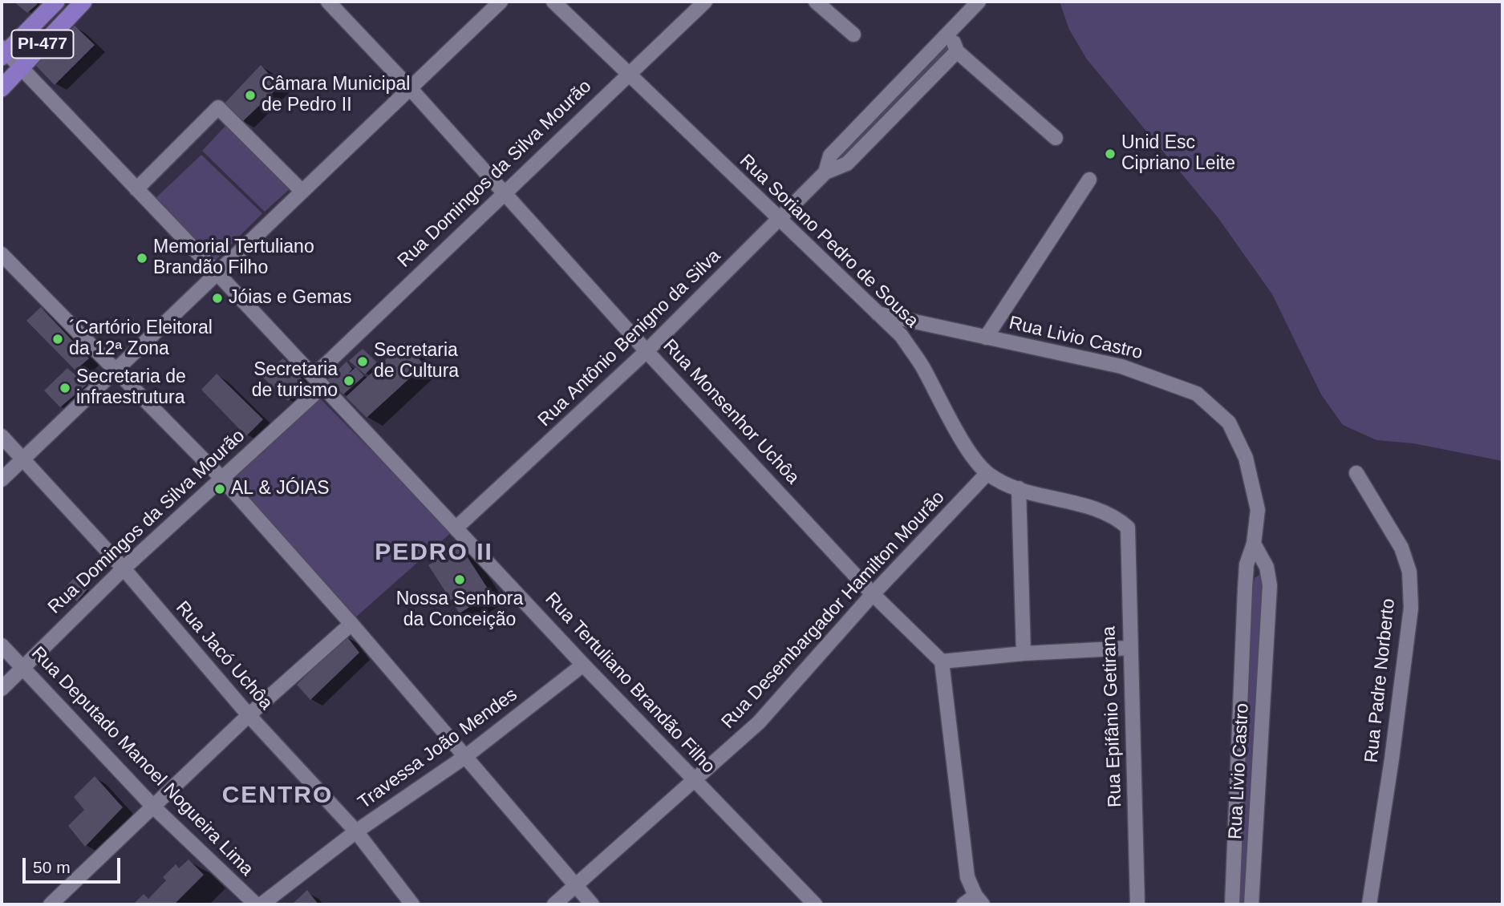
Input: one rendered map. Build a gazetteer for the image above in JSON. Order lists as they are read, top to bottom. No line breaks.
{"streets":{"main road":["PI-477"],"street":["Rua Domingos da Silva Mourão","Rua Soriano Pedro de Sousa","Rua Antônio Benigno da Silva","Rua Livio Castro","Rua Monsenhor Uchôa","Rua Desembargador Hamilton Mourão","Rua Jacó Uchôa","Rua Padre Norberto","Rua Tertuliano Brandão Filho","Rua Epifânio Getirana","Travessa João Mendes","Rua Deputado Manoel Nogueira Lima"]},"crossings":[["PI-477","Rua Tertuliano Brandão Filho"],["Rua Domingos da Silva Mourão","Rua Soriano Pedro de Sousa"],["Rua Domingos da Silva Mourão","Rua Monsenhor Uchôa"],["Rua Domingos da Silva Mourão","Rua Jacó Uchôa"],["Rua Domingos da Silva Mourão","Rua Tertuliano Brandão Filho"],["Rua Domingos da Silva Mourão","Rua Deputado Manoel Nogueira Lima"],["Rua Soriano Pedro de Sousa","Rua Antônio Benigno da Silva"],["Rua Soriano Pedro de Sousa","Rua Livio Castro"],["Rua Soriano Pedro de Sousa","Rua Desembargador Hamilton Mourão"],["Rua Soriano Pedro de Sousa","Rua Epifânio Getirana"],["Rua Antônio Benigno da Silva","Rua Monsenhor Uchôa"],["Rua Antônio Benigno da Silva","Rua Tertuliano Brandão Filho"],["Rua Monsenhor Uchôa","Rua Desembargador Hamilton Mourão"],["Rua Desembargador Hamilton Mourão","Rua Tertuliano Brandão Filho"],["Rua Jacó Uchôa","Travessa João Mendes"],["Rua Tertuliano Brandão Filho","Travessa João Mendes"]],"districts":["PEDRO II","CENTRO"],"places":["Câmara Municipal de Pedro II","Unid Esc Cipriano Leite","Memorial Tertuliano Brandão Filho","Jóias e Gemas","´Cartório Eleitoral da 12ª Zona","Secretaria de Cultura","Secretaria de turismo","Secretaria de infraestrutura","AL & JÓIAS","Nossa Senhora da Conceição"],"scale_bar":"50 m"}
